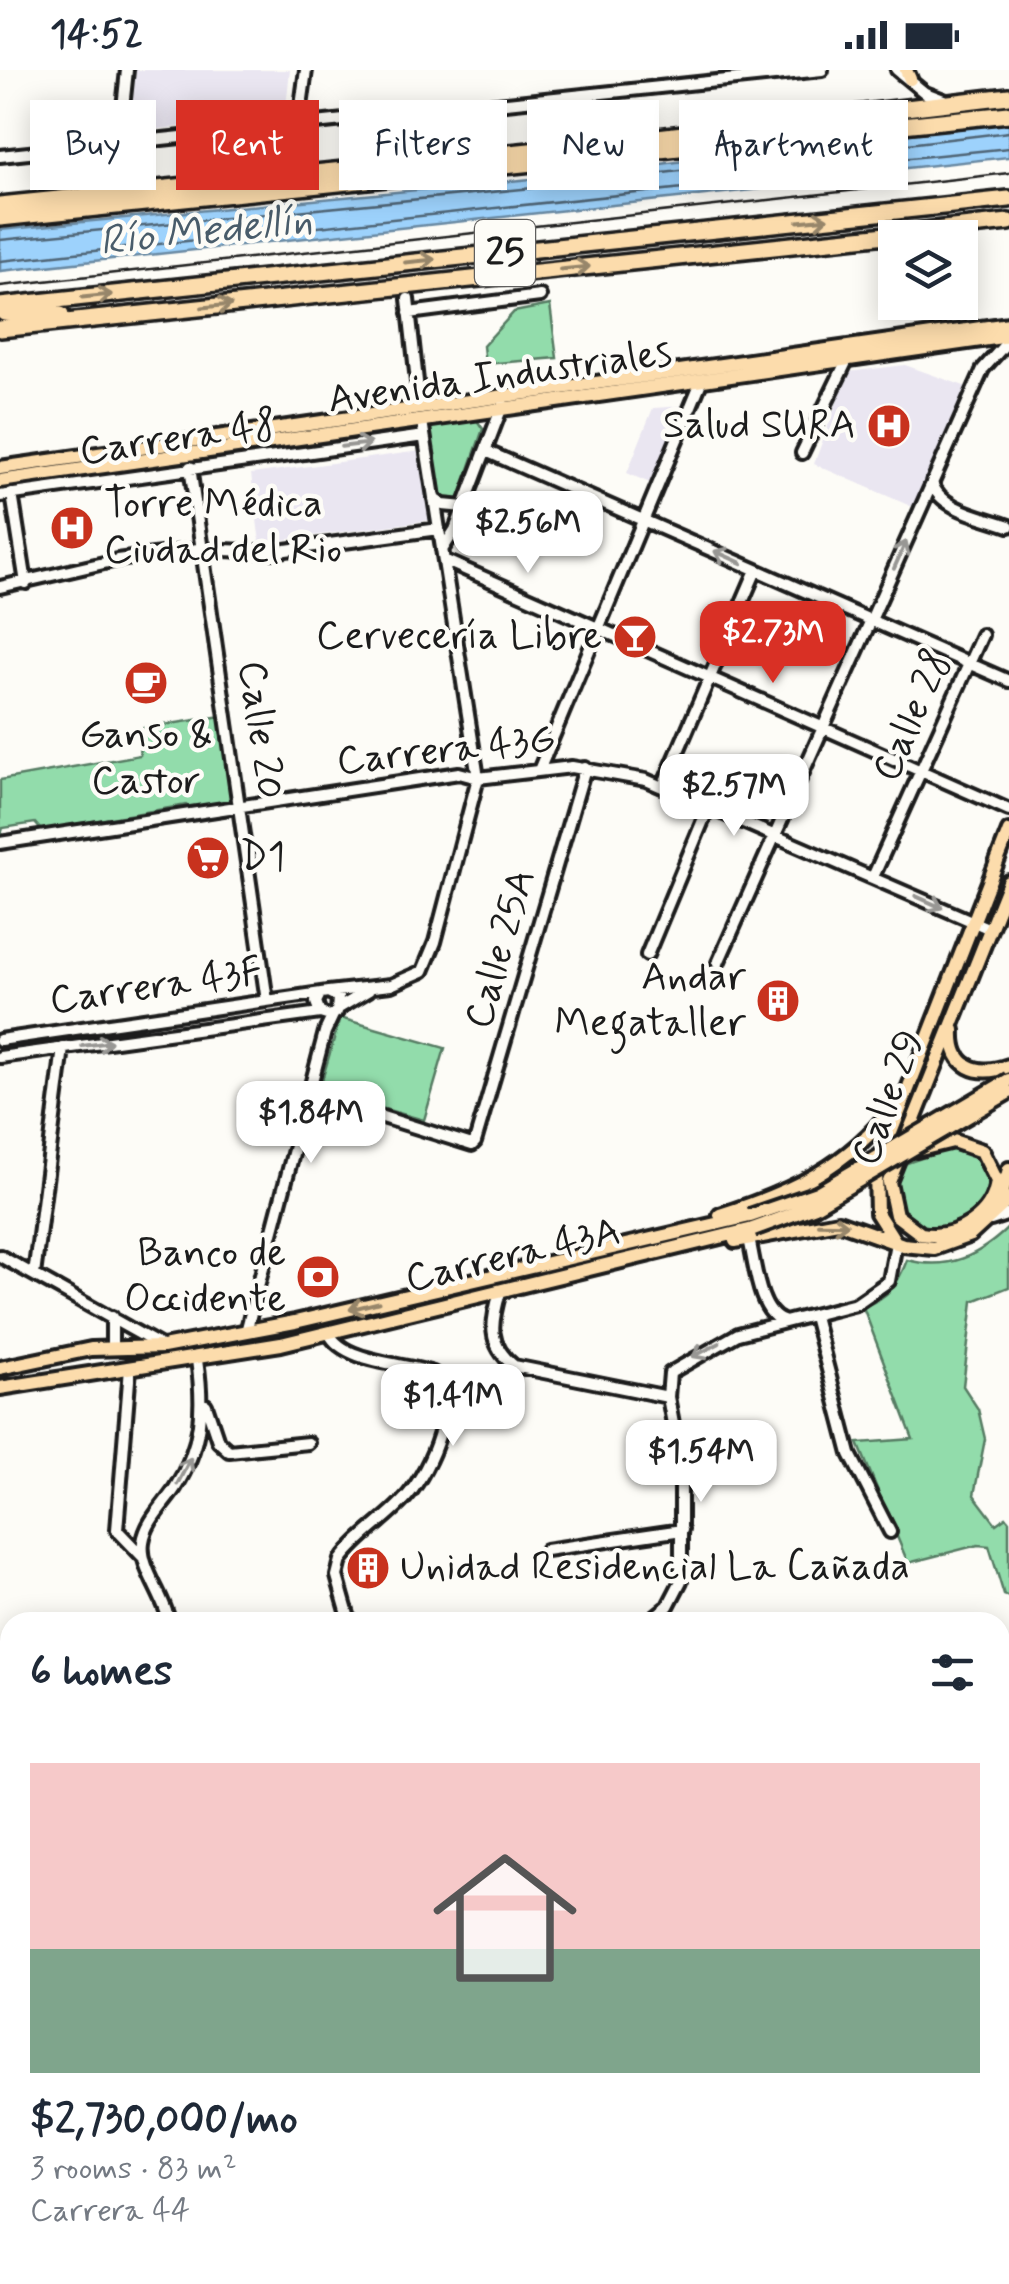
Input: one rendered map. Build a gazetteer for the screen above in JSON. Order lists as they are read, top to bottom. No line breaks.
{"streets":{"highway":["25"],"main road":["Avenida Industriales","Calle 29","Carrera 43A"],"street":["Carrera 48","Calle 28","Calle 20","Carrera 43G","Calle 25A","Carrera 43F"]},"crossings":[["Carrera 48","Calle 20"],["Calle 28","Carrera 43G"],["Calle 20","Carrera 43G"],["Calle 20","Carrera 43F"],["Carrera 43G","Calle 25A"],["Carrera 43G","Carrera 43F"],["Carrera 43G","Calle 29"],["Calle 29","Carrera 43A"]],"water":["Río Medellín"],"places":{"hospital":["Salud SURA","Torre Médica Ciudad del Rio"],"bar":["Cervecería Libre"],"cafe":["Ganso & Castor"],"supermarket":["D1"],"building":["Andar Megataller","Unidad Residencial La Cañada"],"bank":["Banco de Occidente"]},"page":{"status":"14:52","chip":["Buy","Rent","Filters","New","Apartment"],"price":["$2.56M","$2.73M","$2.57M","$1.84M","$1.41M","$1.54M"],"heading":"6 homes","list":[{"name":"$2,730,000/mo","note":"3 rooms · 83 m² · Carrera 44"}]}}
